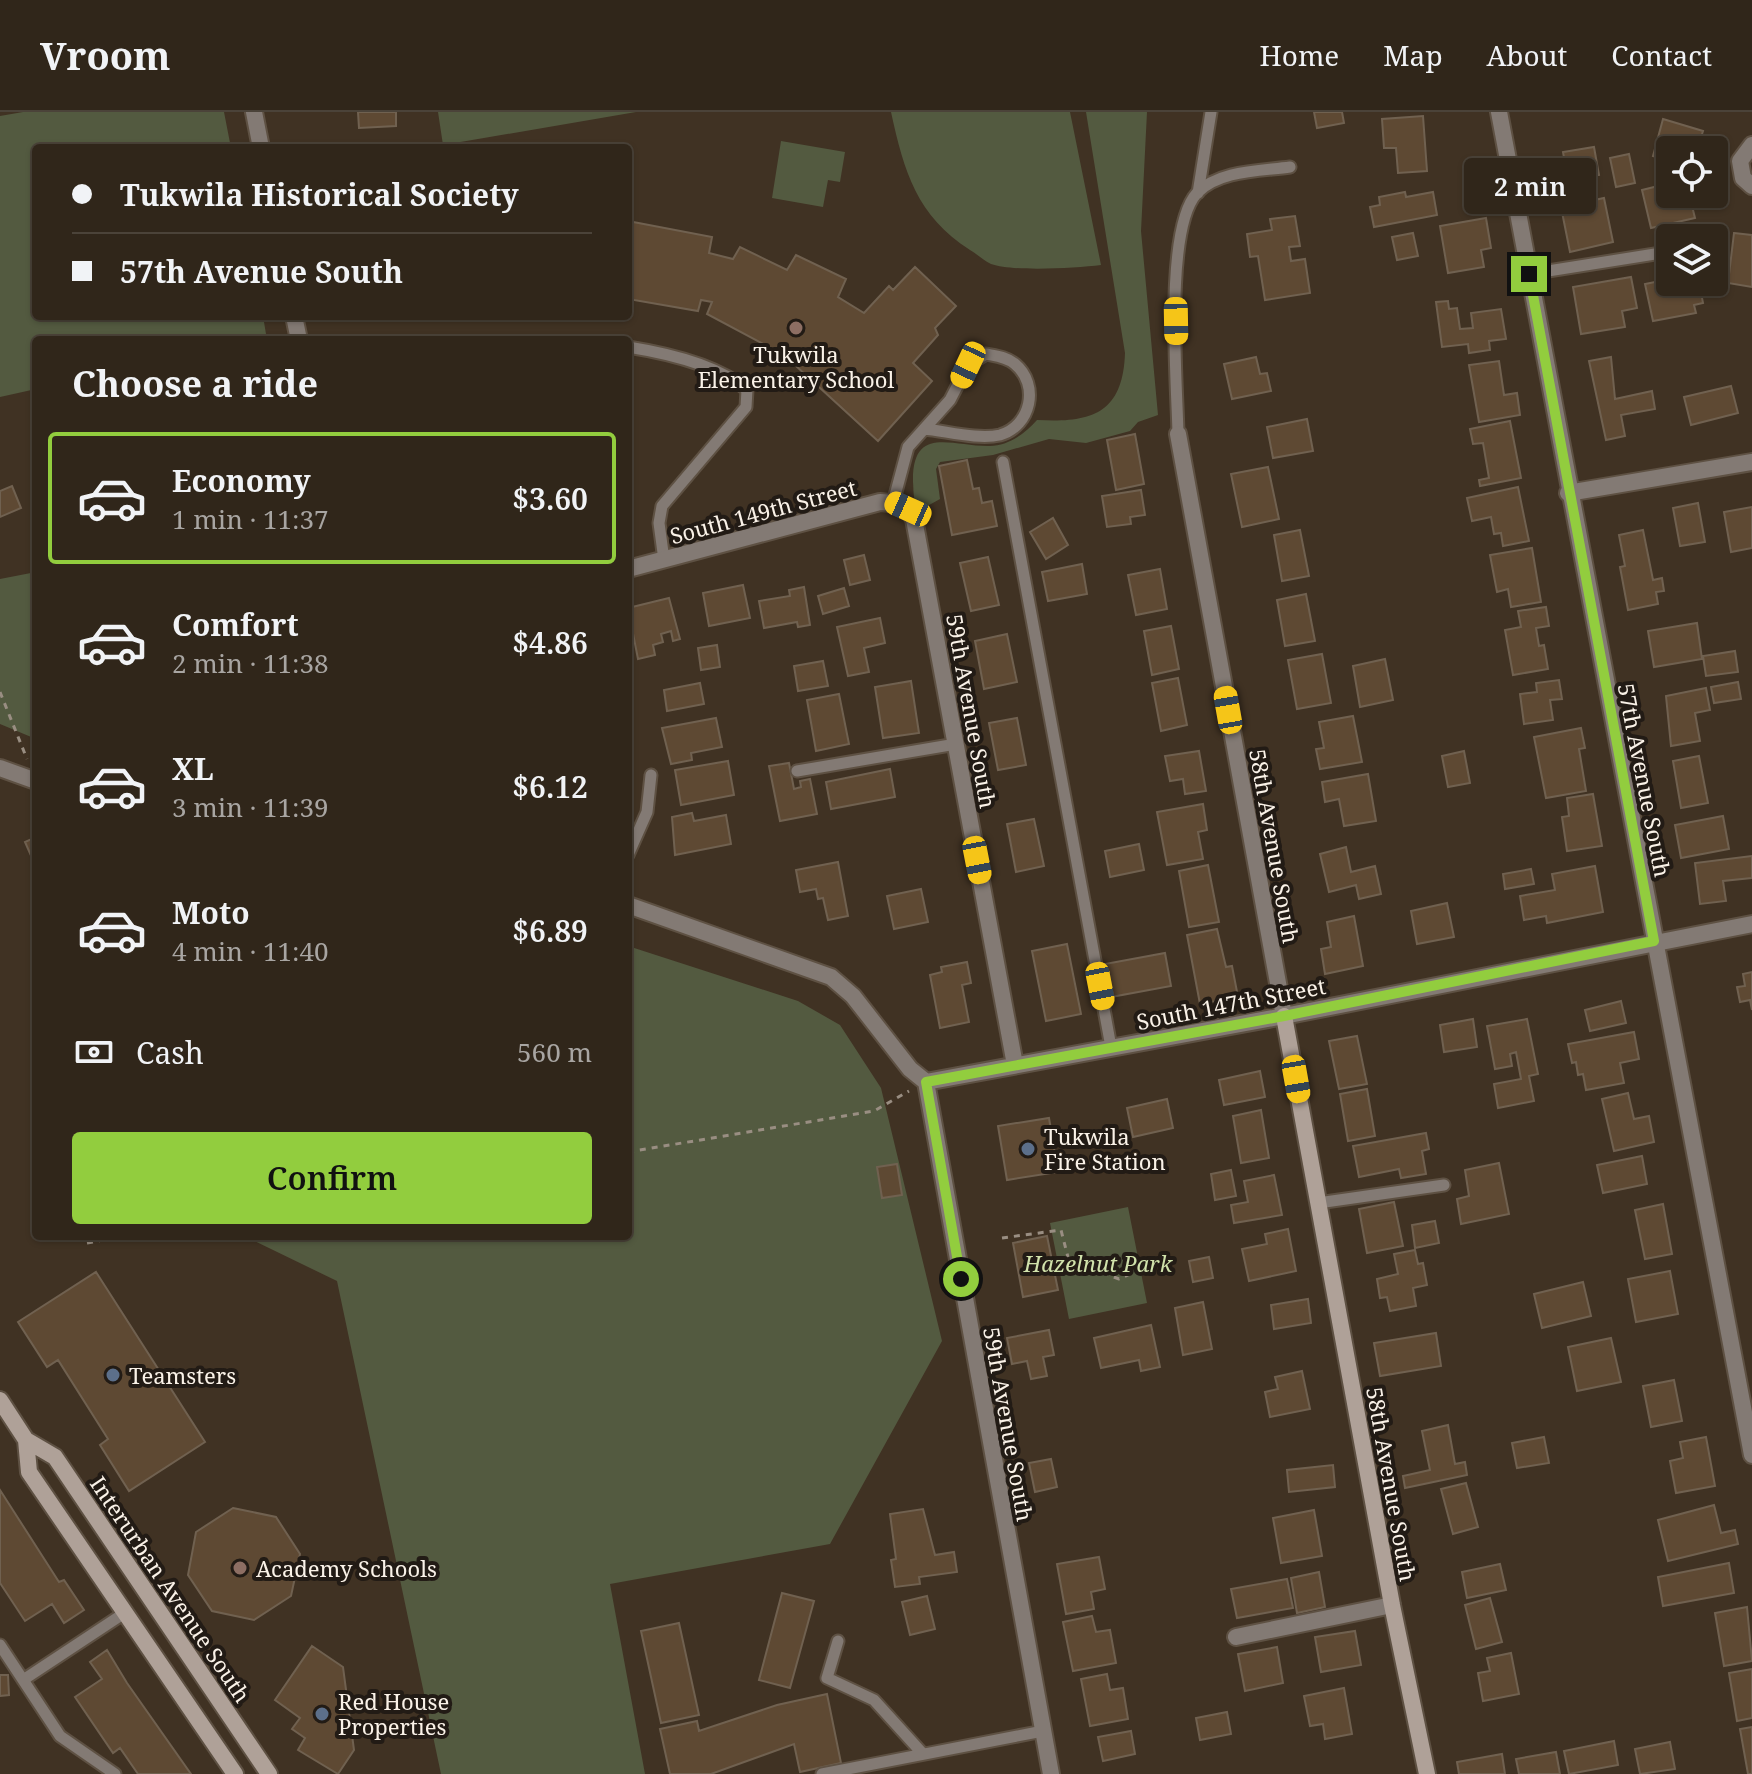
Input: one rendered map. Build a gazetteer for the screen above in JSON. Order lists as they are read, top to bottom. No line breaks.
{"streets":{"main road":["58th Avenue South","Interurban Avenue South"],"street":["South 149th Street","59th Avenue South","57th Avenue South","South 147th Street"]},"crossings":[["South 149th Street","59th Avenue South"],["59th Avenue South","South 147th Street"],["57th Avenue South","South 147th Street"],["58th Avenue South","South 147th Street"]],"parks":["Hazelnut Park"],"places":["Tukwila Elementary School","Tukwila Fire Station","Teamsters","Academy Schools","Red House Properties"],"page":{"header":"Vroom","nav":["Home","Map","About","Contact"],"banner":["Tukwila Historical Society","57th Avenue South"],"bubble":"2 min","heading":"Choose a ride","list":[{"name":"Economy","note":"1 min · 11:37","value":"$3.60"},{"name":"Comfort","note":"2 min · 11:38","value":"$4.86"},{"name":"XL","note":"3 min · 11:39","value":"$6.12"},{"name":"Moto","note":"4 min · 11:40","value":"$6.89"}],"pay":["Cash","560 m"],"buttons":"Confirm"}}
